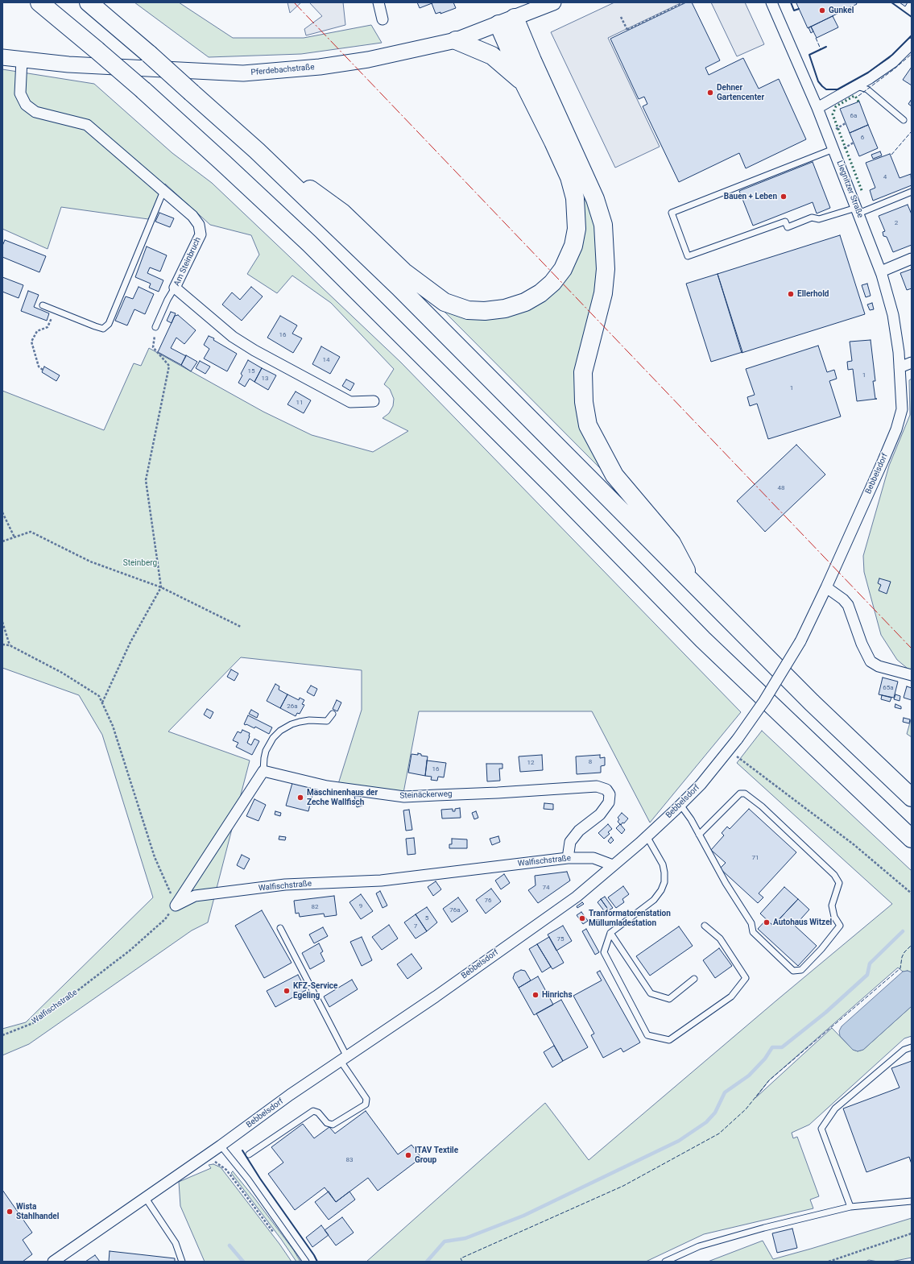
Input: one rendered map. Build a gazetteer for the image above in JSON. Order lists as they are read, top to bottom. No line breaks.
{"streets":{"main road":["Pferdebachstraße"],"street":["Liegnitzer Straße","Am Steinbruch","Bebbelsdorf","Steinäckerweg","Walfischstraße"]},"crossings":[["Pferdebachstraße","Am Steinbruch"],["Liegnitzer Straße","Bebbelsdorf"],["Bebbelsdorf","Walfischstraße"],["Steinäckerweg","Walfischstraße"]],"parks":["Steinberg"],"places":["Gunkel","Dehner Gartencenter","Bauen + Leben","Ellerhold","Maschinenhaus der Zeche Wallfisch","Tranformatorenstation Müllumladestation","Autohaus Witzel","KFZ-Service Egeling","Hinrichs","ITAV Textile Group","Wista Stahlhandel"],"house_numbers":["6a","6","4","2","16","14","15","1","13","1","11","48","65a","26a","8","12","16","71","74","76","9","82","76a","5","7","75","83"]}
